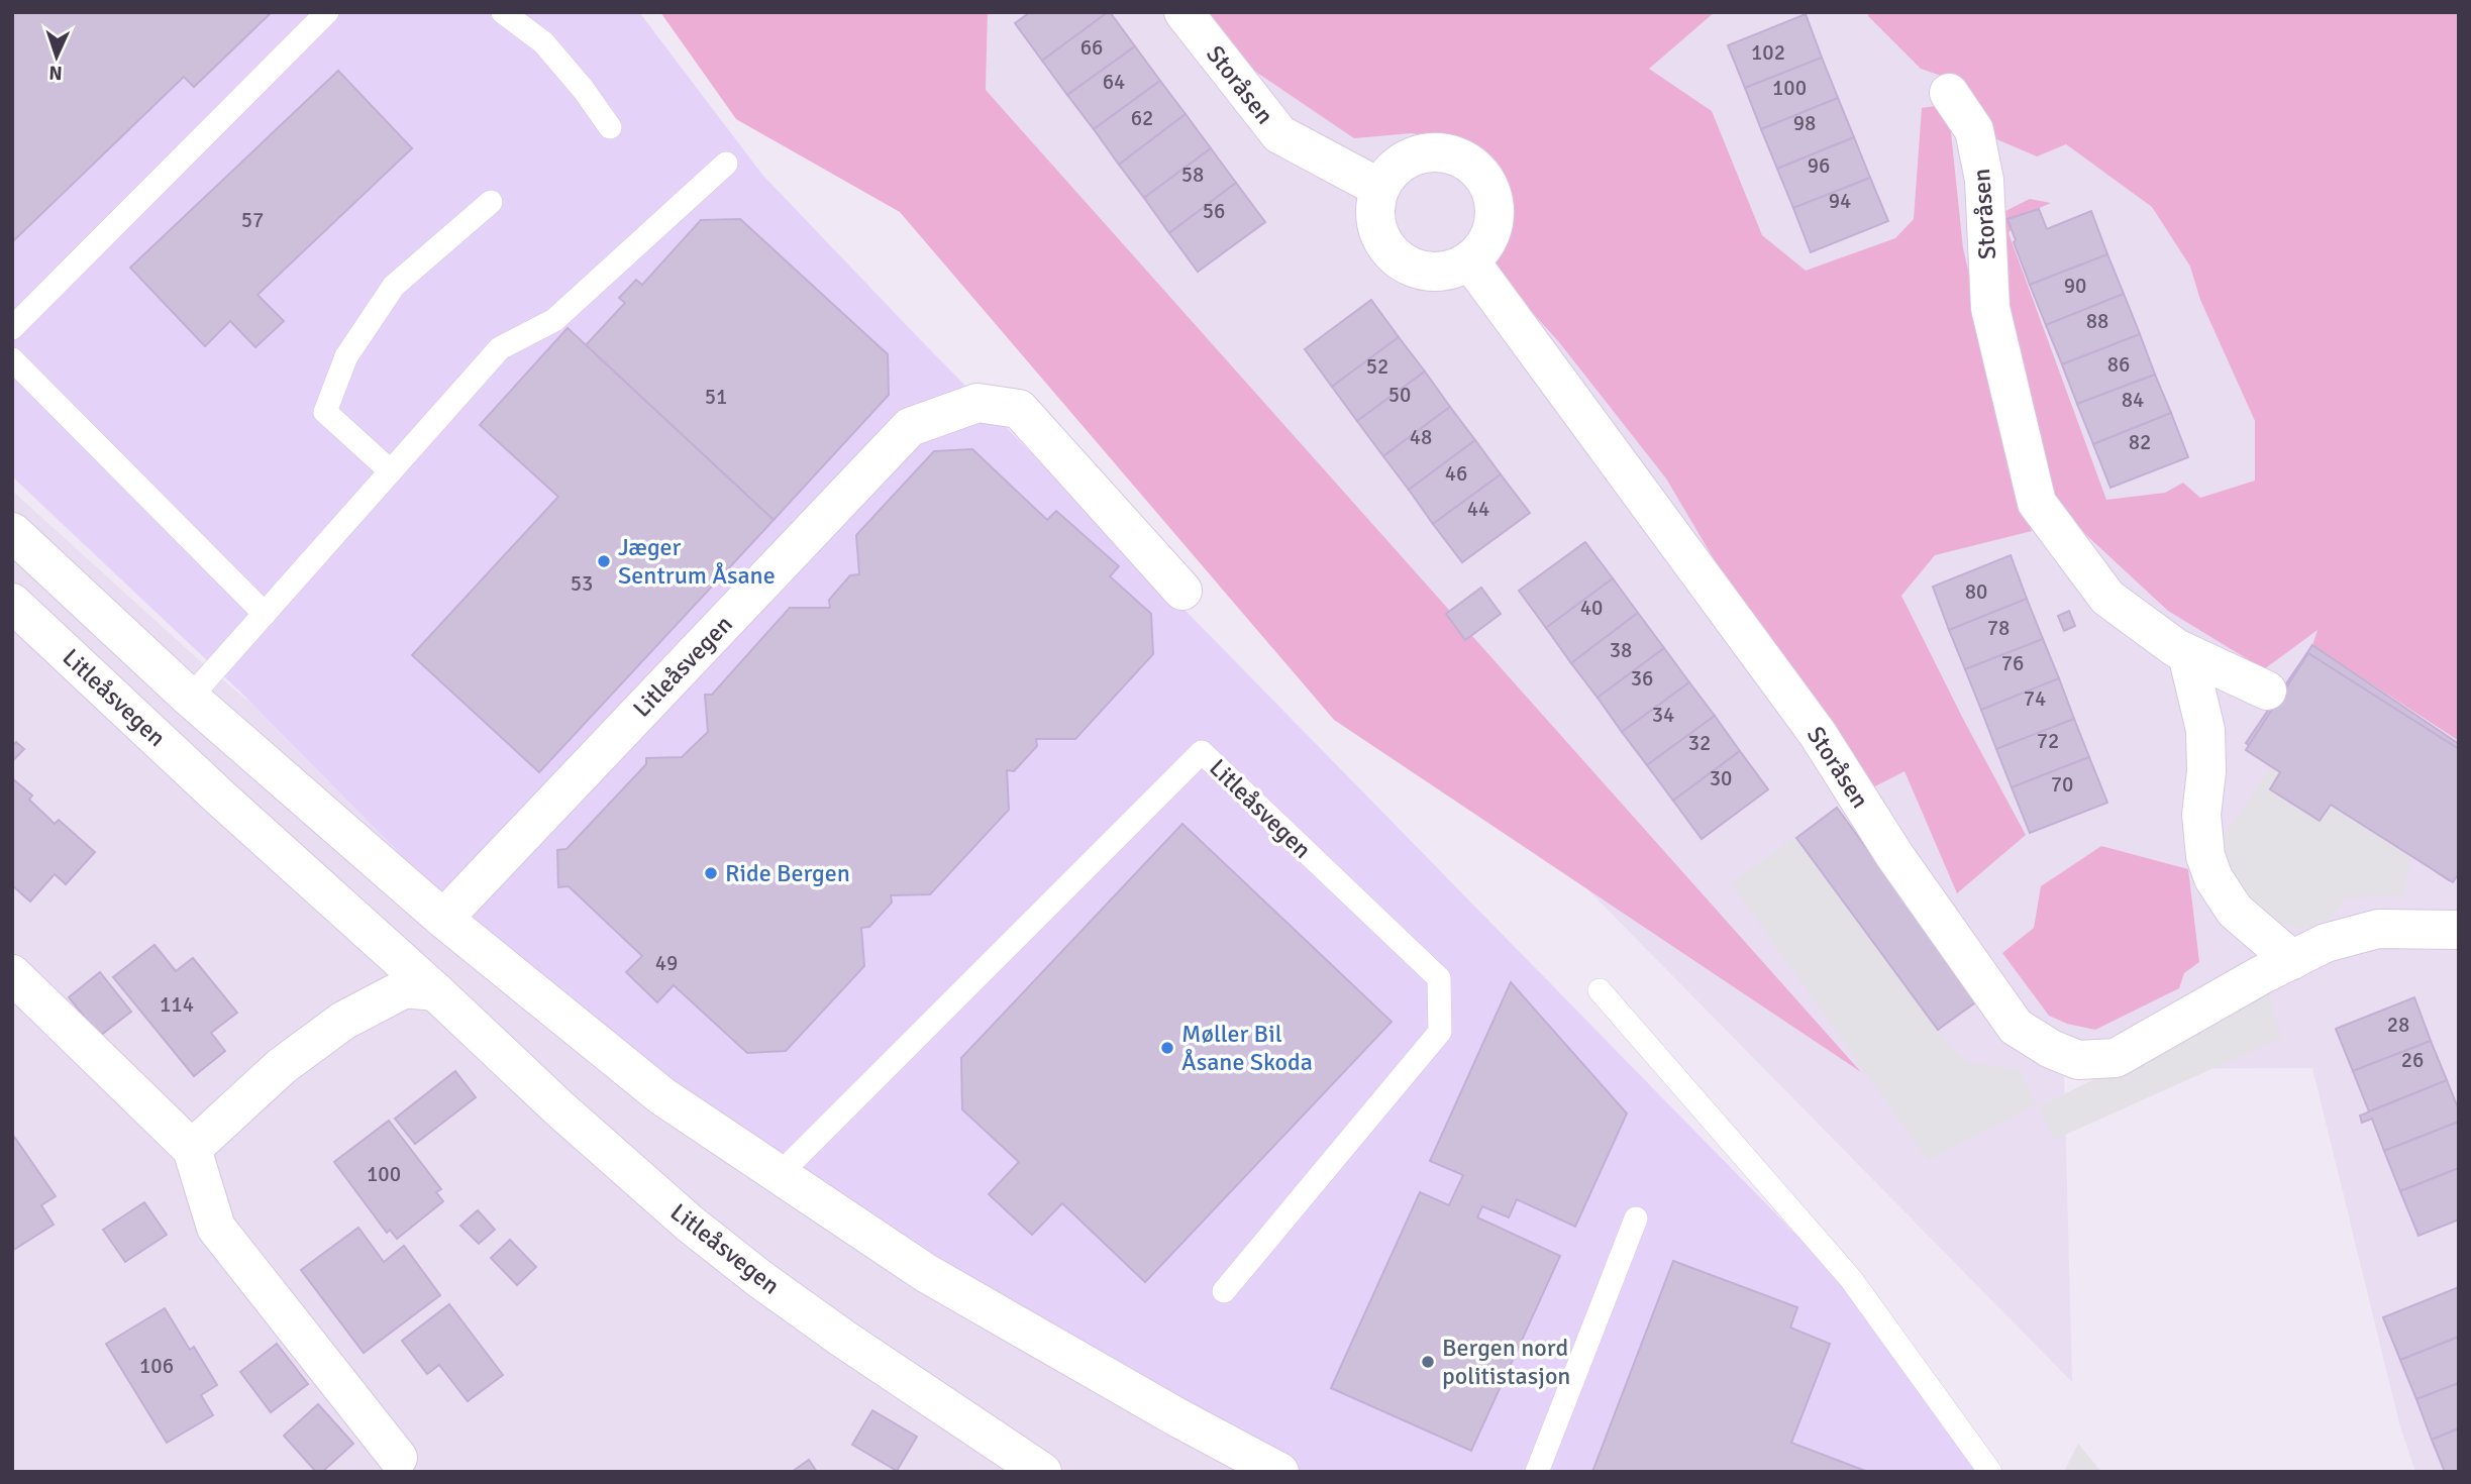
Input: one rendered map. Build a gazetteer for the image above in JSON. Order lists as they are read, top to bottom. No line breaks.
{"streets":{"street":["Storåsen","Litleåsvegen"]},"places":["Jæger Sentrum Åsane","Ride Bergen","Møller Bil Åsane Skoda","Bergen nord politistasjon"],"house_numbers":["66","102","64","100","62","98","96","58","94","56","57","90","88","86","52","50","51","84","48","82","46","44","53","80","40","78","38","76","36","74","34","72","32","30","70","49","114","28","26","100","106"],"north":"bottom"}
